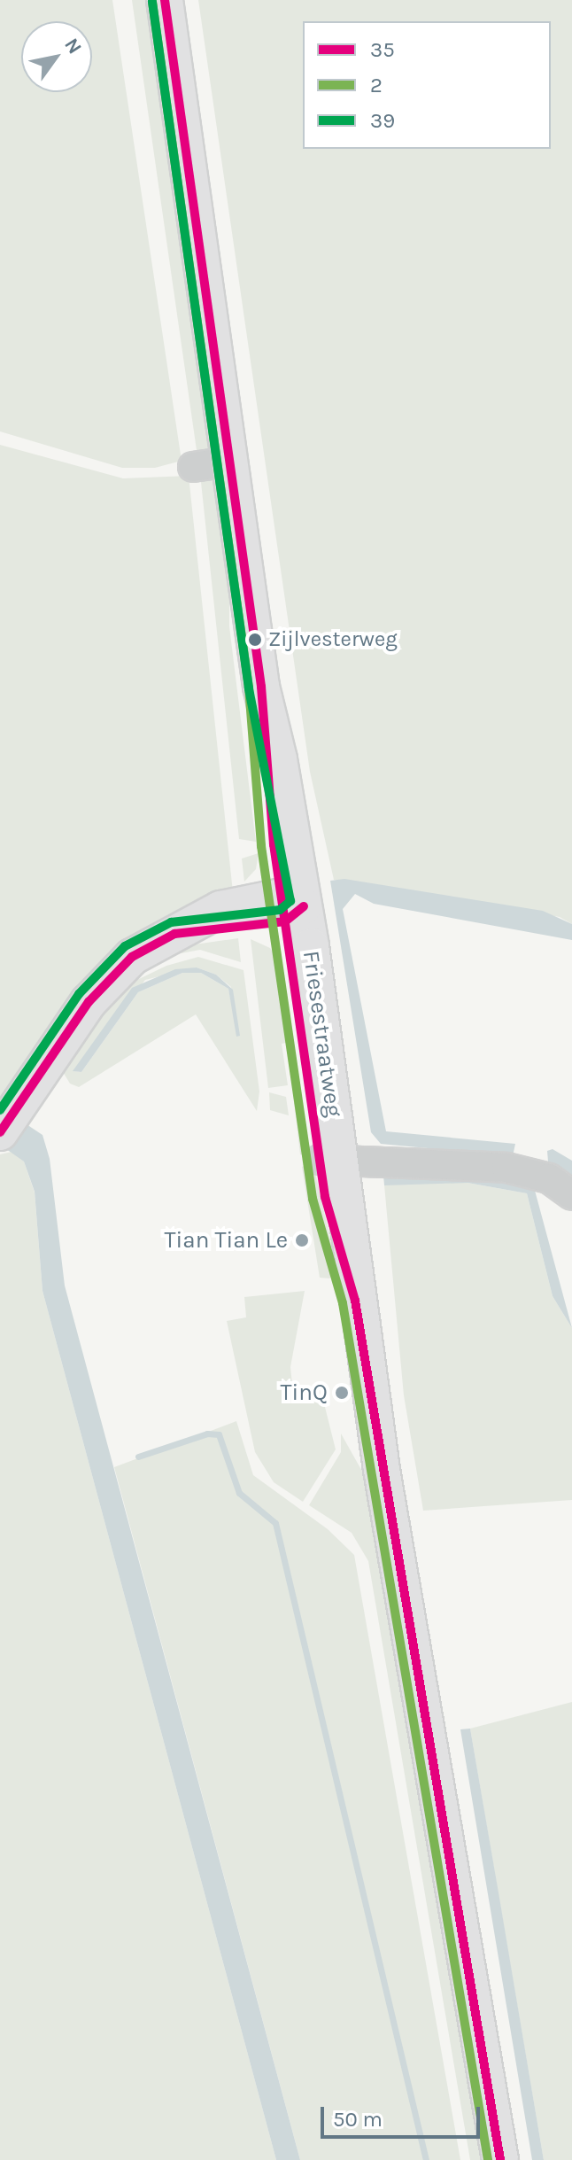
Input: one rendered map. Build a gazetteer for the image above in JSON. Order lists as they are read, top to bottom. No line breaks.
{"streets":{"main road":["Friesestraatweg"]},"places":["Zijlvesterweg","Tian Tian Le","TinQ"],"lines":["transit line 35","transit line 2","transit line 39"],"legend":["35","2","39"],"scale_bar":"50 m","north":"top right"}
